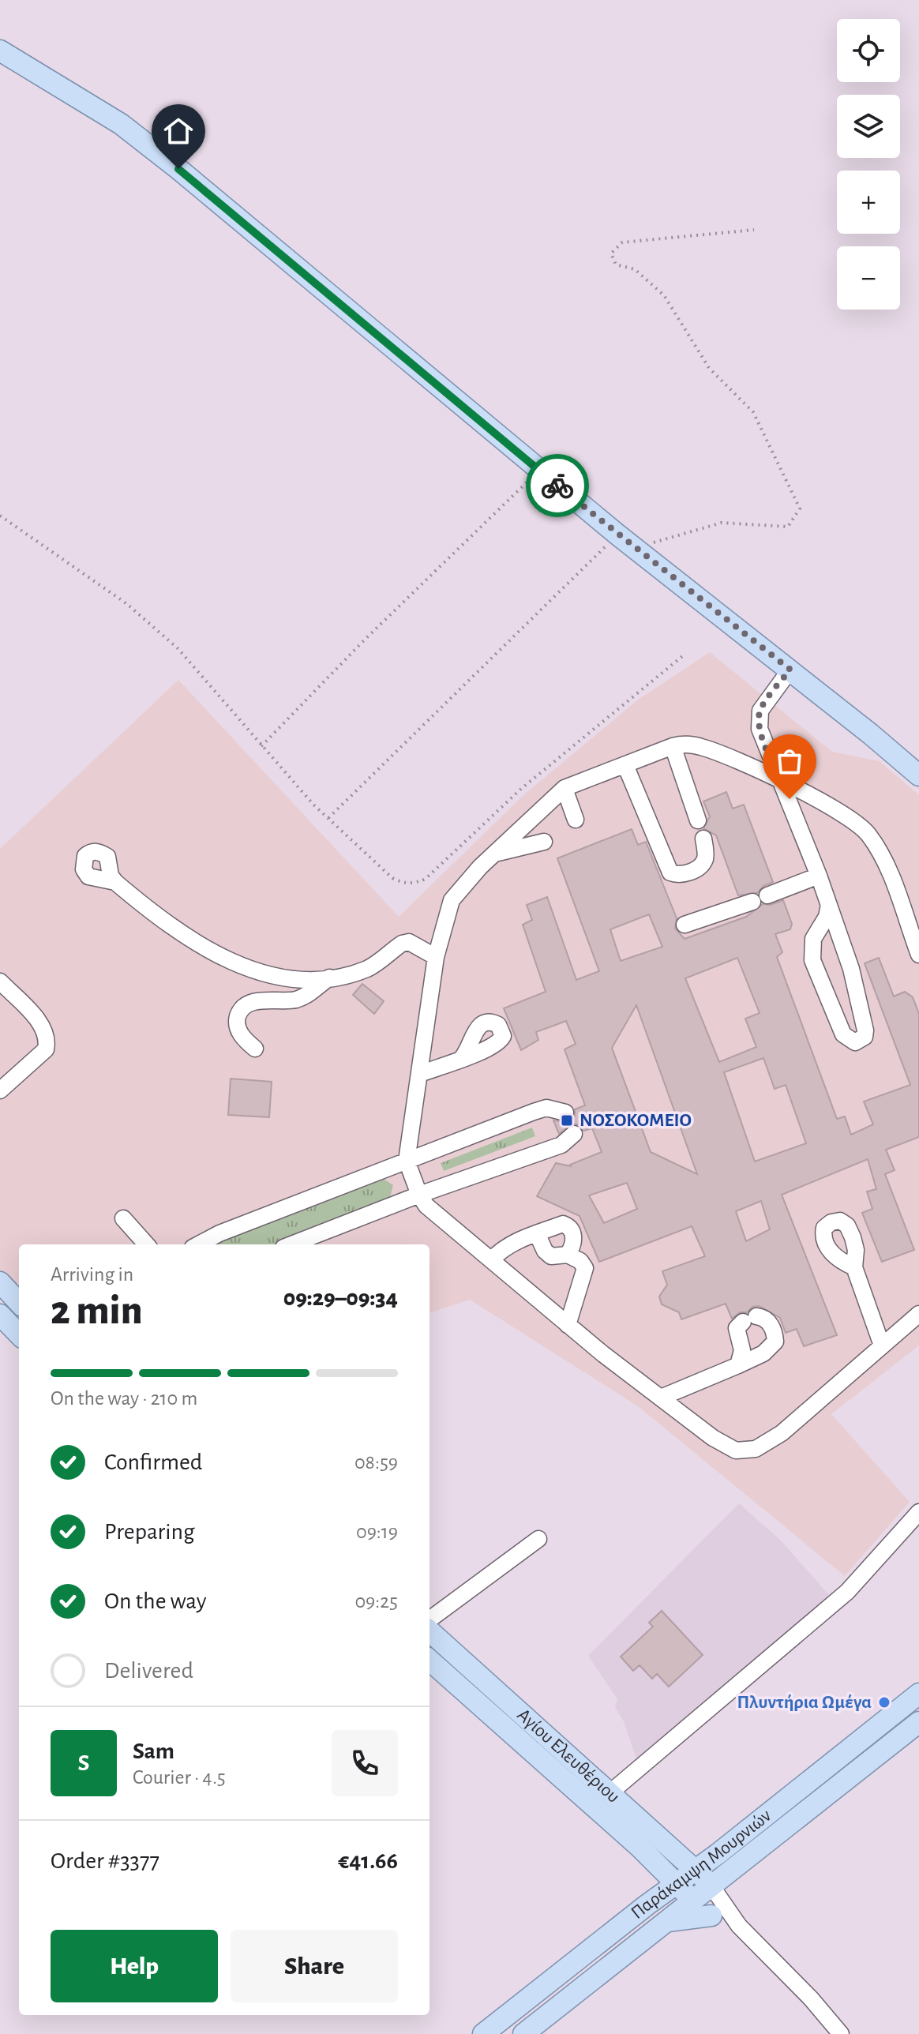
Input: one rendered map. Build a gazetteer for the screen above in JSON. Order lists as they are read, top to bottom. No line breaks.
{"streets":{"main road":["Αγίου Ελευθέριου","Παράκαμψη Μουρνιών"]},"crossings":[["Αγίου Ελευθέριου","Παράκαμψη Μουρνιών"]],"places":{"transit":["ΝΟΣΟΚΟΜΕΙΟ"],"other":["Πλυντήρια Ωμέγα"]},"page":{"map_buttons":["+","−"],"heading":["2 min","Arriving in","09:29–09:34"],"panel":["Sam","Courier · 4.5","Order #3377","€41.66"],"bar":"On the way · 210 m","list":[["Confirmed","08:59"],["Preparing","09:19"],["On the way","09:25"],"Delivered"],"round":"S","buttons":["Help","Share"]}}
